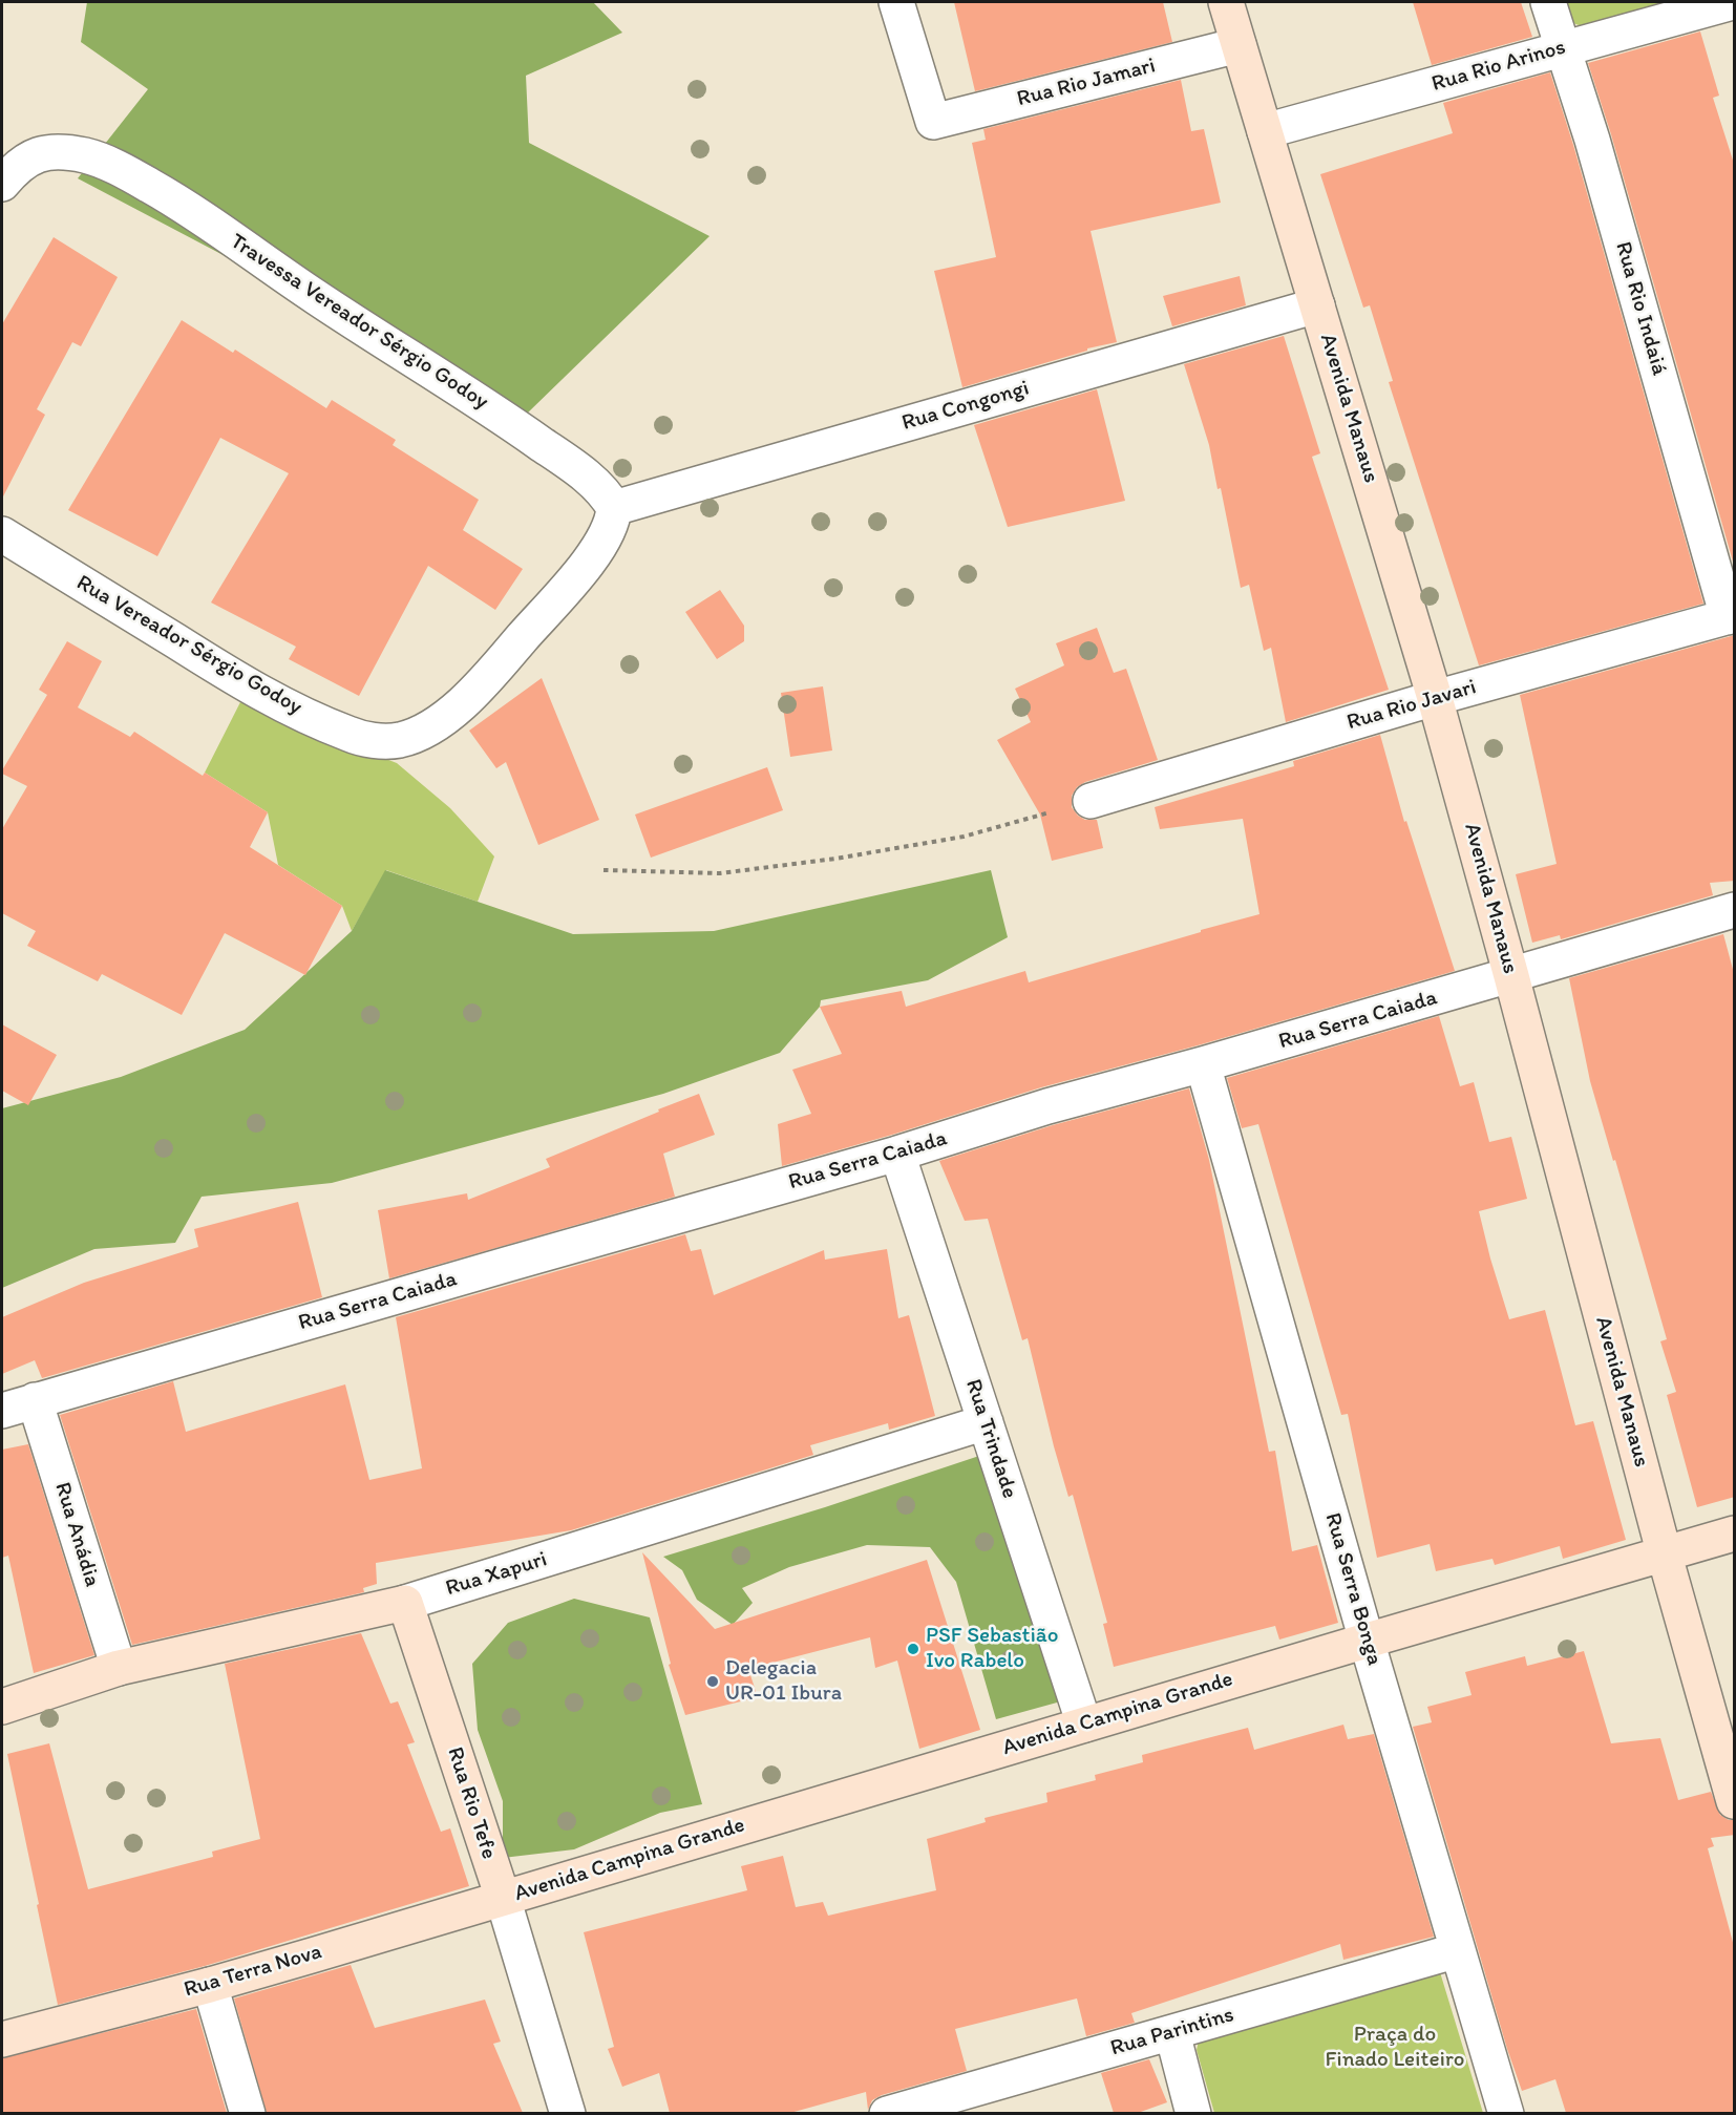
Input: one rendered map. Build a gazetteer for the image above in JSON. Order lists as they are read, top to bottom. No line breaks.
{"streets":{"main road":["Avenida Manaus","Rua Xapuri","Avenida Campina Grande","Rua Rio Tefe","Rua Terra Nova"],"street":["Rua Rio Arinos","Rua Rio Jamari","Rua Rio Indaiá","Travessa Vereador Sérgio Godoy","Rua Congongi","Rua Vereador Sérgio Godoy","Rua Rio Javari","Rua Serra Caiada","Rua Trindade","Rua Anádia","Rua Serra Bonga","Rua Parintins"]},"crossings":[["Rua Rio Arinos","Rua Rio Indaiá"],["Rua Rio Arinos","Avenida Manaus"],["Rua Rio Jamari","Avenida Manaus"],["Rua Rio Indaiá","Rua Rio Javari"],["Travessa Vereador Sérgio Godoy","Rua Congongi"],["Travessa Vereador Sérgio Godoy","Rua Vereador Sérgio Godoy"],["Rua Congongi","Avenida Manaus"],["Rua Congongi","Rua Vereador Sérgio Godoy"],["Avenida Manaus","Rua Rio Javari"],["Avenida Manaus","Rua Serra Caiada"],["Avenida Manaus","Avenida Campina Grande"],["Rua Serra Caiada","Rua Trindade"],["Rua Serra Caiada","Rua Anádia"],["Rua Serra Caiada","Rua Serra Bonga"],["Rua Trindade","Rua Xapuri"],["Rua Trindade","Avenida Campina Grande"],["Rua Anádia","Rua Xapuri"],["Rua Xapuri","Rua Rio Tefe"],["Rua Serra Bonga","Avenida Campina Grande"],["Rua Serra Bonga","Rua Parintins"],["Avenida Campina Grande","Rua Rio Tefe"],["Avenida Campina Grande","Rua Terra Nova"],["Rua Rio Tefe","Rua Terra Nova"]],"parks":["Praça do Finado Leiteiro"],"places":["PSF Sebastião Ivo Rabelo","Delegacia UR-01 Ibura"]}
